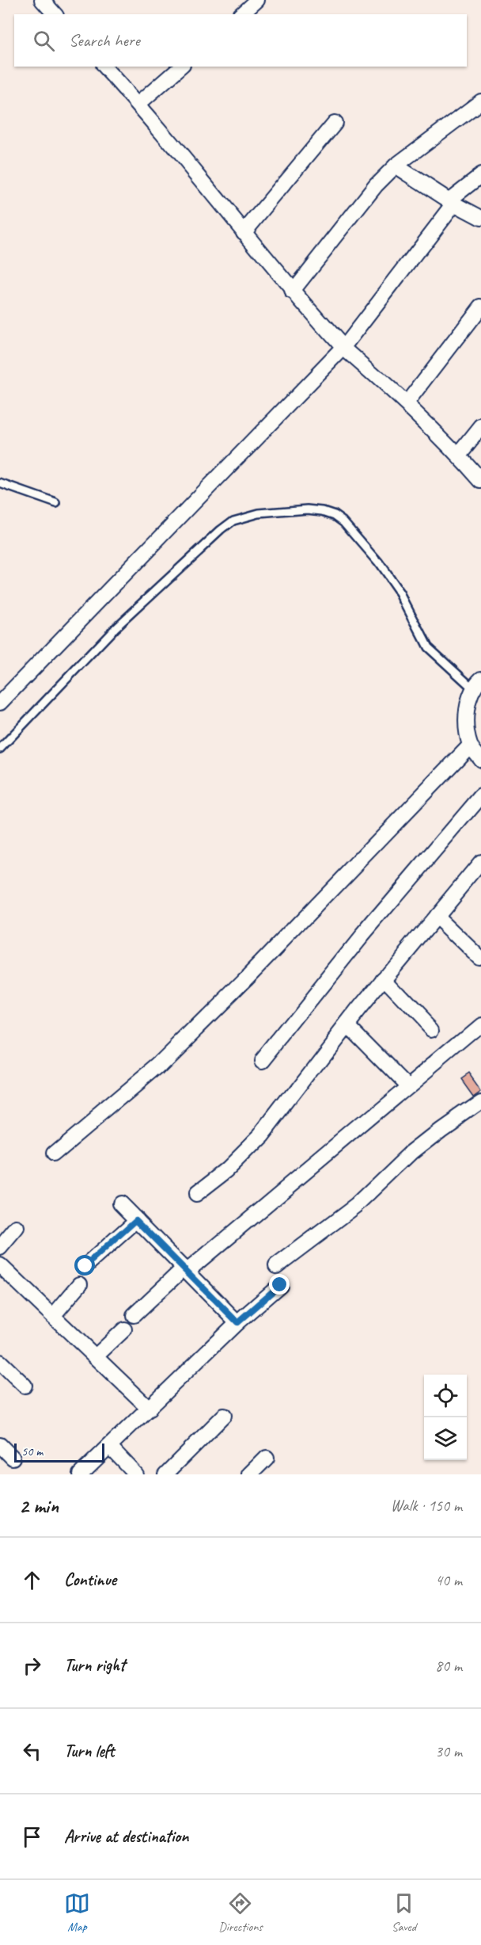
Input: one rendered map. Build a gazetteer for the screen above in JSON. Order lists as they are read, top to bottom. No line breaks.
{"scale_bar":"50 m","page":{"search":"Search here","scale":"50 m","heading":["2 min","Walk · 150 m"],"list":[["Continue","40 m"],["Turn right","80 m"],["Turn left","30 m"],"Arrive at destination"],"nav":["Map","Directions","Saved"]}}
